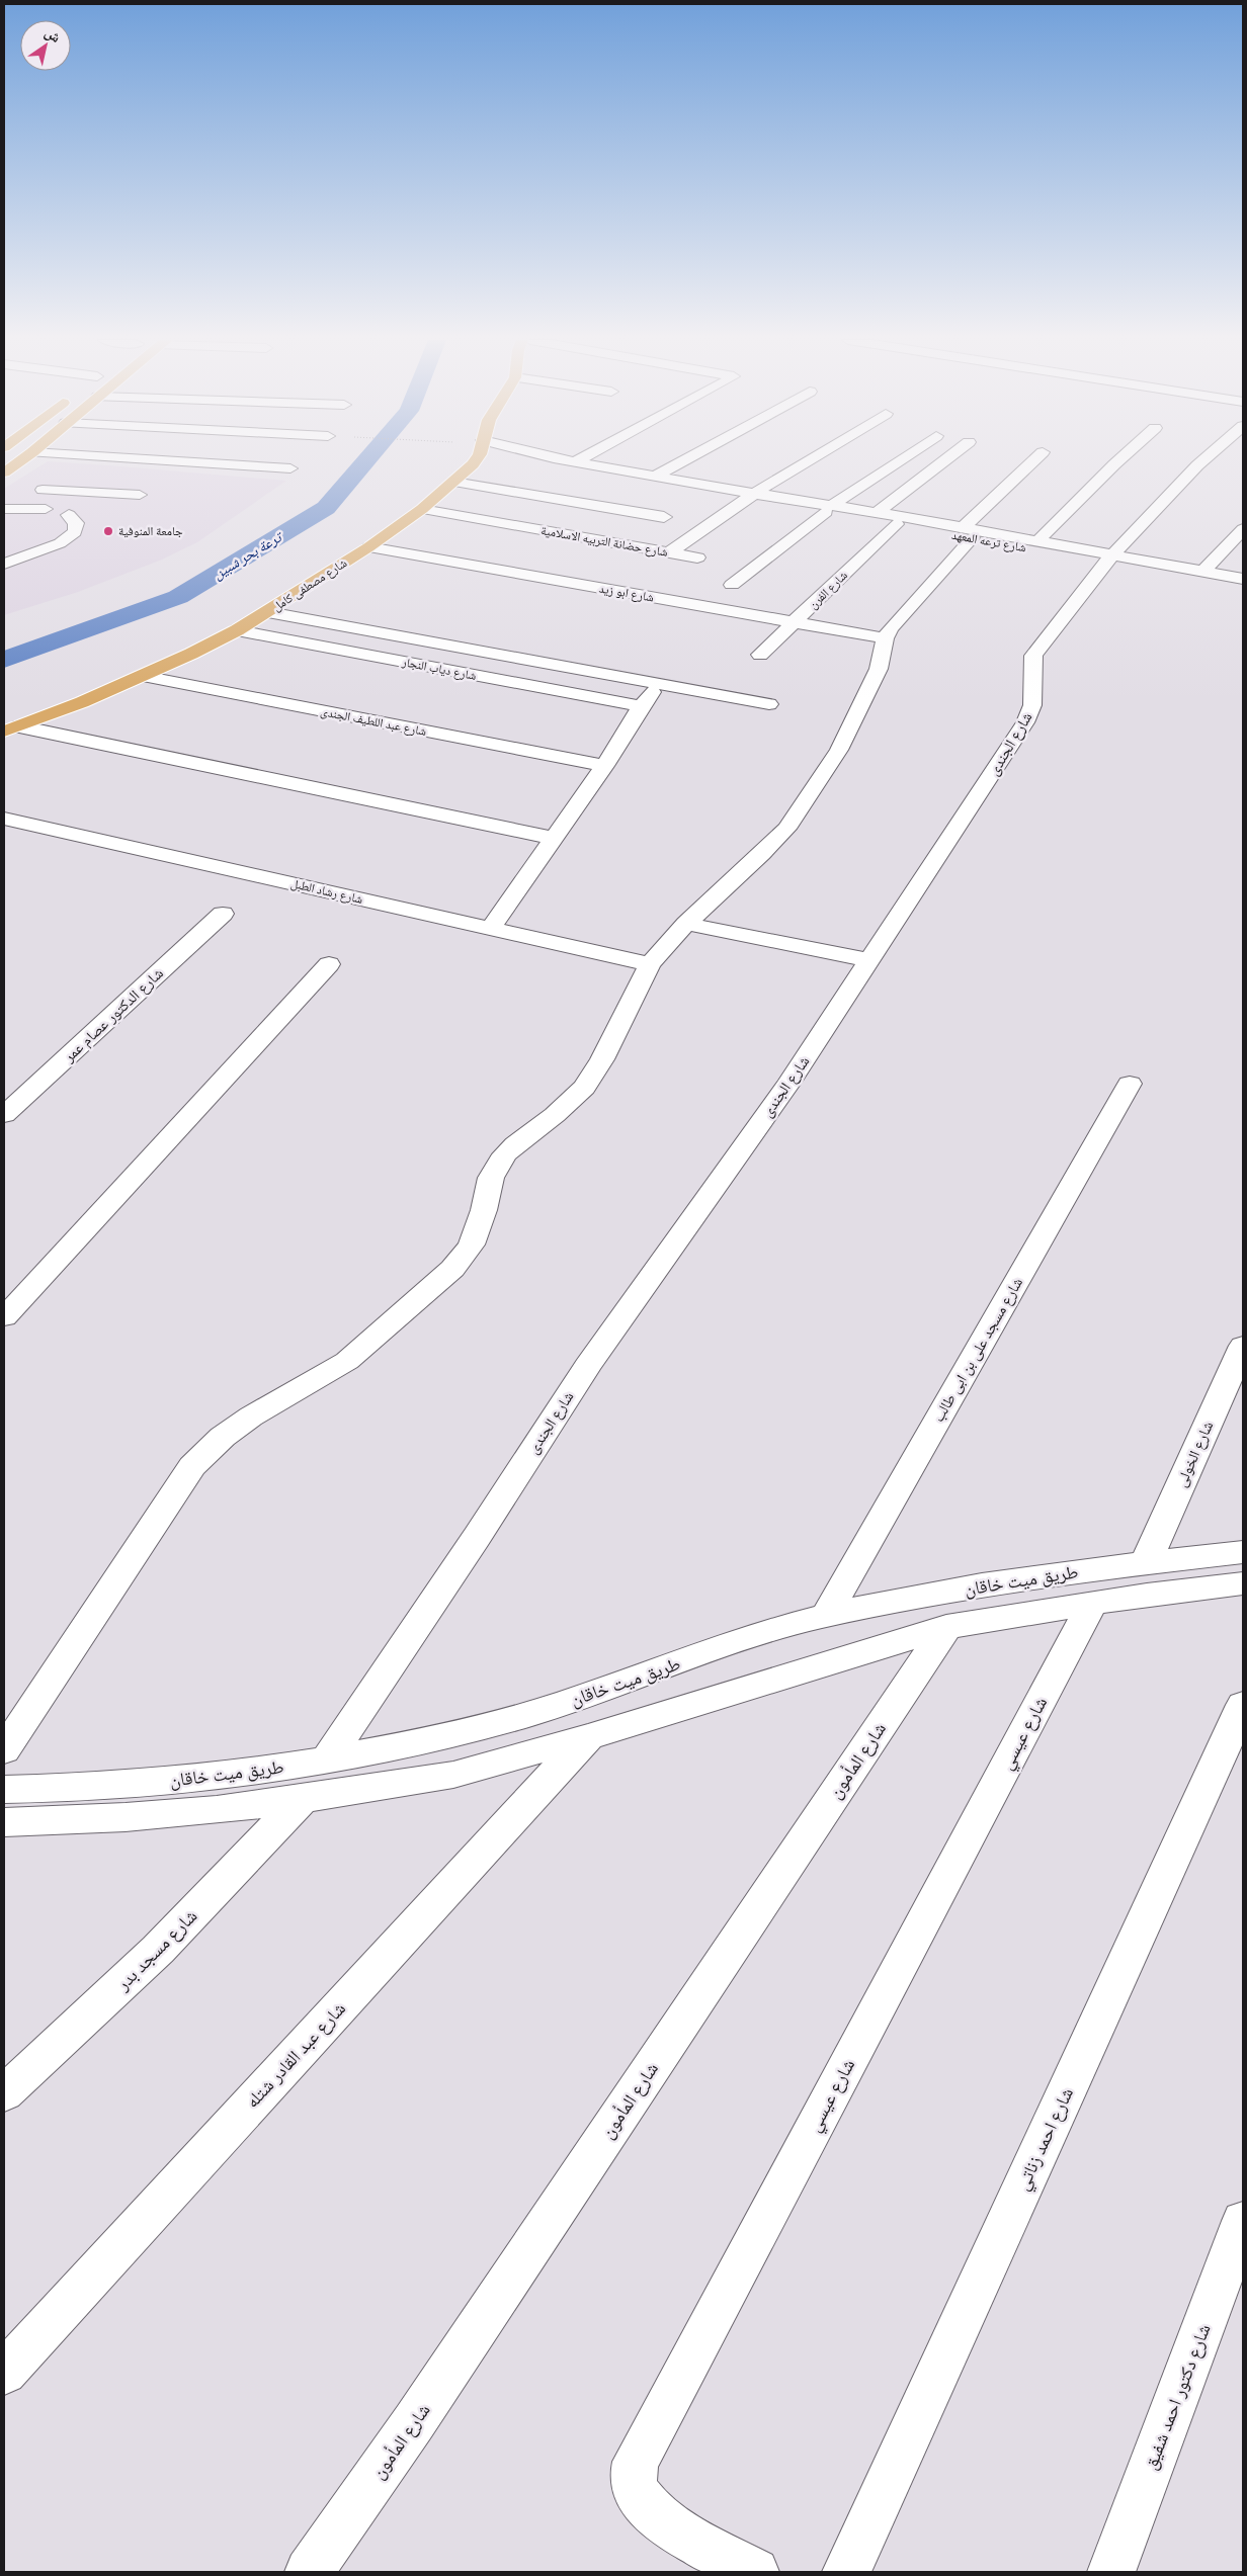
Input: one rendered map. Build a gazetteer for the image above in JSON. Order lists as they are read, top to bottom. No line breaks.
{"streets":{"main road":["شارع مصطفى كامل"],"street":["شارع حضانة التربيه الاسلامية","شارع ترعه المعهد","شارع الفرن","شارع ابو زيد","شارع دياب النجار","شارع عبد اللطيف الجندى","شارع الجندى","شارع رشاد الطبل","شارع الدكتور عصام عمر","شارع مسجد على بن ابى طالب","شارع الخولى","طريق ميت خاقان","شارع عيسي","شارع المأمون","شارع مسجد بدر","شارع عبد القادر شتله","شارع احمد زناتي","شارع دكتور احمد شفيق"]},"crossings":[["شارع حضانة التربيه الاسلامية","شارع مصطفى كامل"],["شارع ترعه المعهد","شارع الفرن"],["شارع ترعه المعهد","شارع الجندى"],["شارع مصطفى كامل","شارع ابو زيد"],["شارع مصطفى كامل","شارع دياب النجار"],["شارع مصطفى كامل","شارع عبد اللطيف الجندى"],["شارع الفرن","شارع ابو زيد"],["شارع الجندى","طريق ميت خاقان"],["شارع مسجد على بن ابى طالب","طريق ميت خاقان"],["شارع الخولى","طريق ميت خاقان"],["طريق ميت خاقان","شارع عيسي"],["طريق ميت خاقان","شارع المأمون"],["طريق ميت خاقان","شارع مسجد بدر"],["طريق ميت خاقان","شارع عبد القادر شتله"]],"water":["ترعة بحر شبين"],"places":["جامعة المنوفية"],"north":"top right"}
